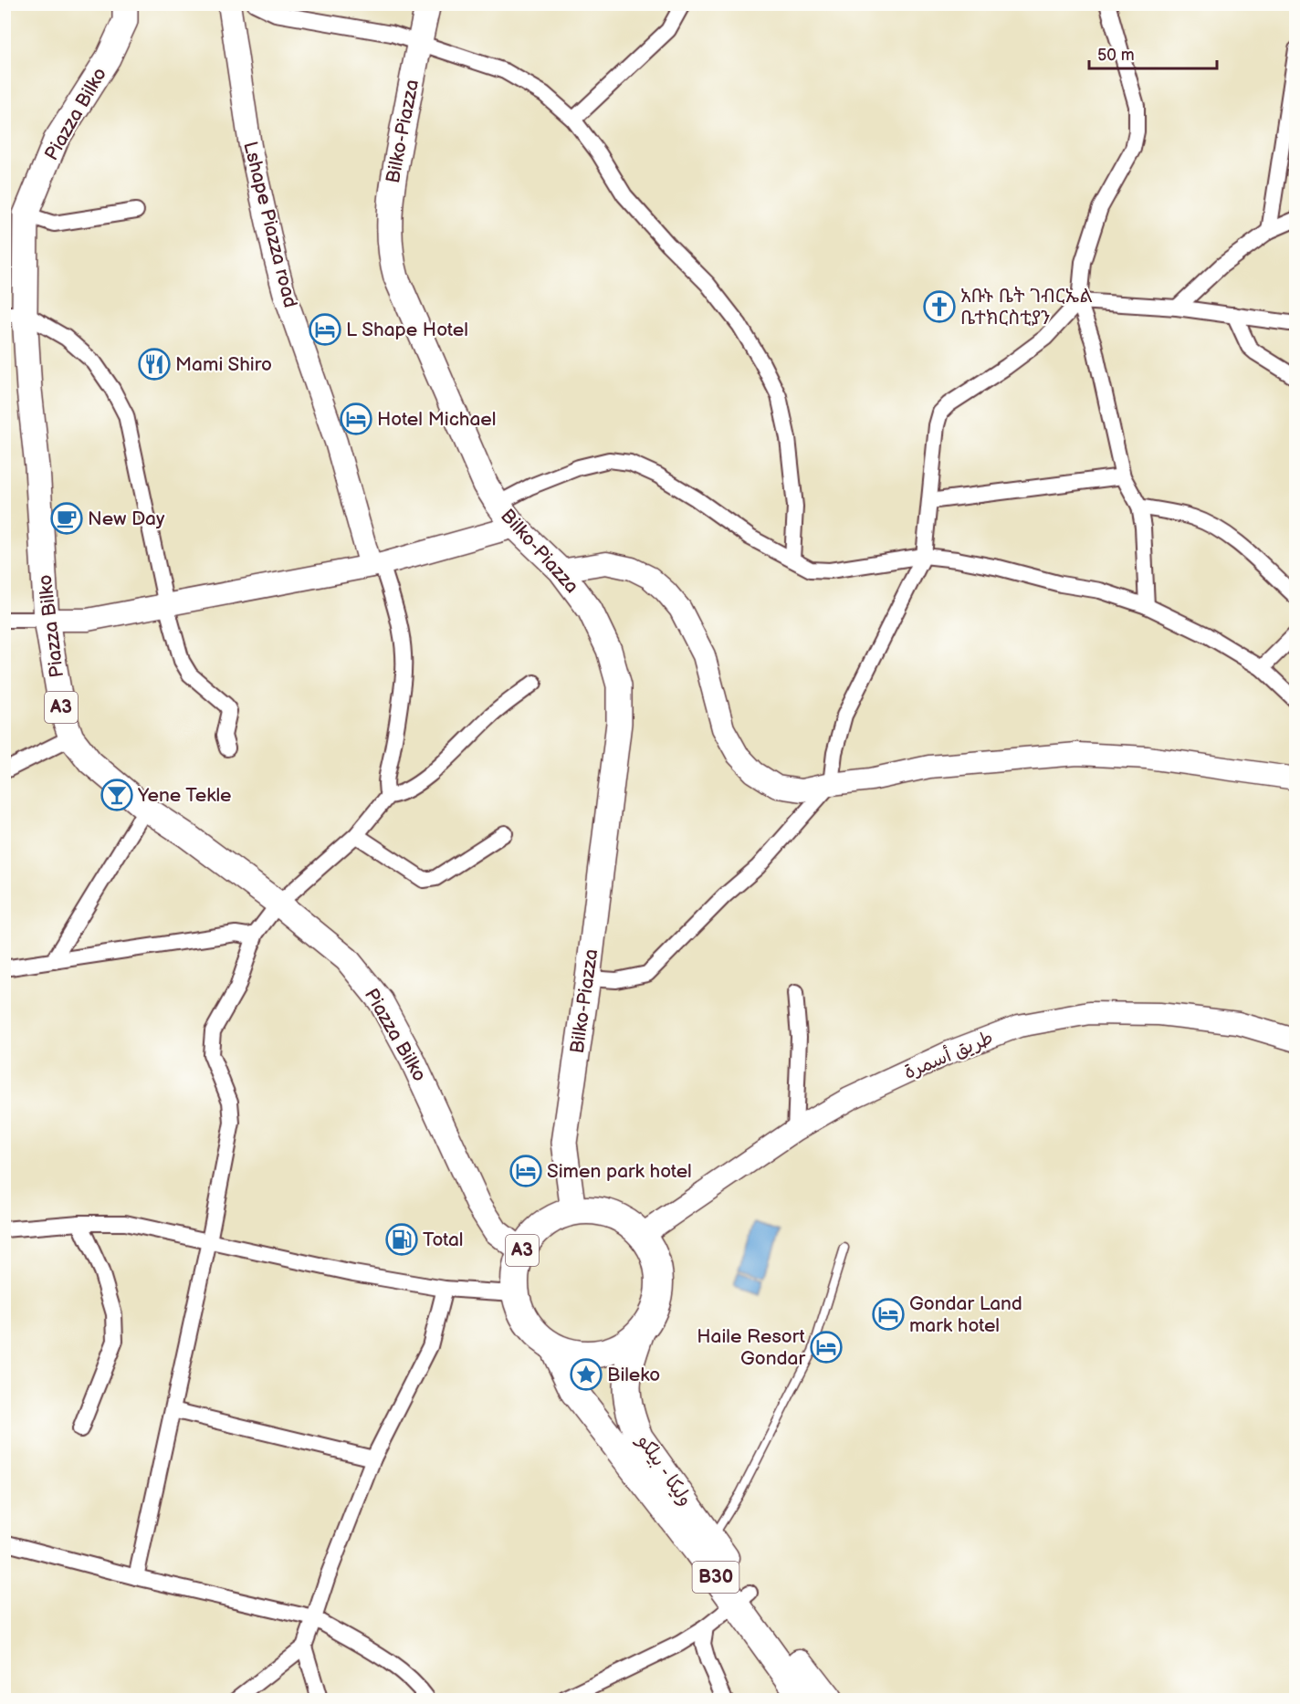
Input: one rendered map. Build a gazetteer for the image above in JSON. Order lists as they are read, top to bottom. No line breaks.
{"streets":{"highway":["A3","وليكا - بيلكو","B30"],"main road":["Piazza Bilko","Bilko-Piazza"],"street":["Lshape Piazza road","طريق أسمرة"]},"crossings":[["Piazza Bilko","Bilko-Piazza"],["Piazza Bilko","A3"],["Piazza Bilko","طريق أسمرة"],["Piazza Bilko","وليكا - بيلكو"],["Piazza Bilko","B30"],["Bilko-Piazza","A3"],["Bilko-Piazza","طريق أسمرة"],["Bilko-Piazza","وليكا - بيلكو"],["Bilko-Piazza","B30"],["A3","طريق أسمرة"],["A3","وليكا - بيلكو"],["A3","B30"],["طريق أسمرة","وليكا - بيلكو"],["طريق أسمرة","B30"],["وليكا - بيلكو","B30"]],"places":{"church":["አቡኑ ቤት ገብርኤል ቤተክርስቲያን"],"hotel":["L Shape Hotel","Hotel Michael","Simen park hotel","Gondar Land mark hotel","Haile Resort Gondar"],"restaurant":["Mami Shiro"],"cafe":["New Day"],"bar":["Yene Tekle"],"fuel station":["Total"],"place":["Bileko"]},"scale_bar":"50 m"}
